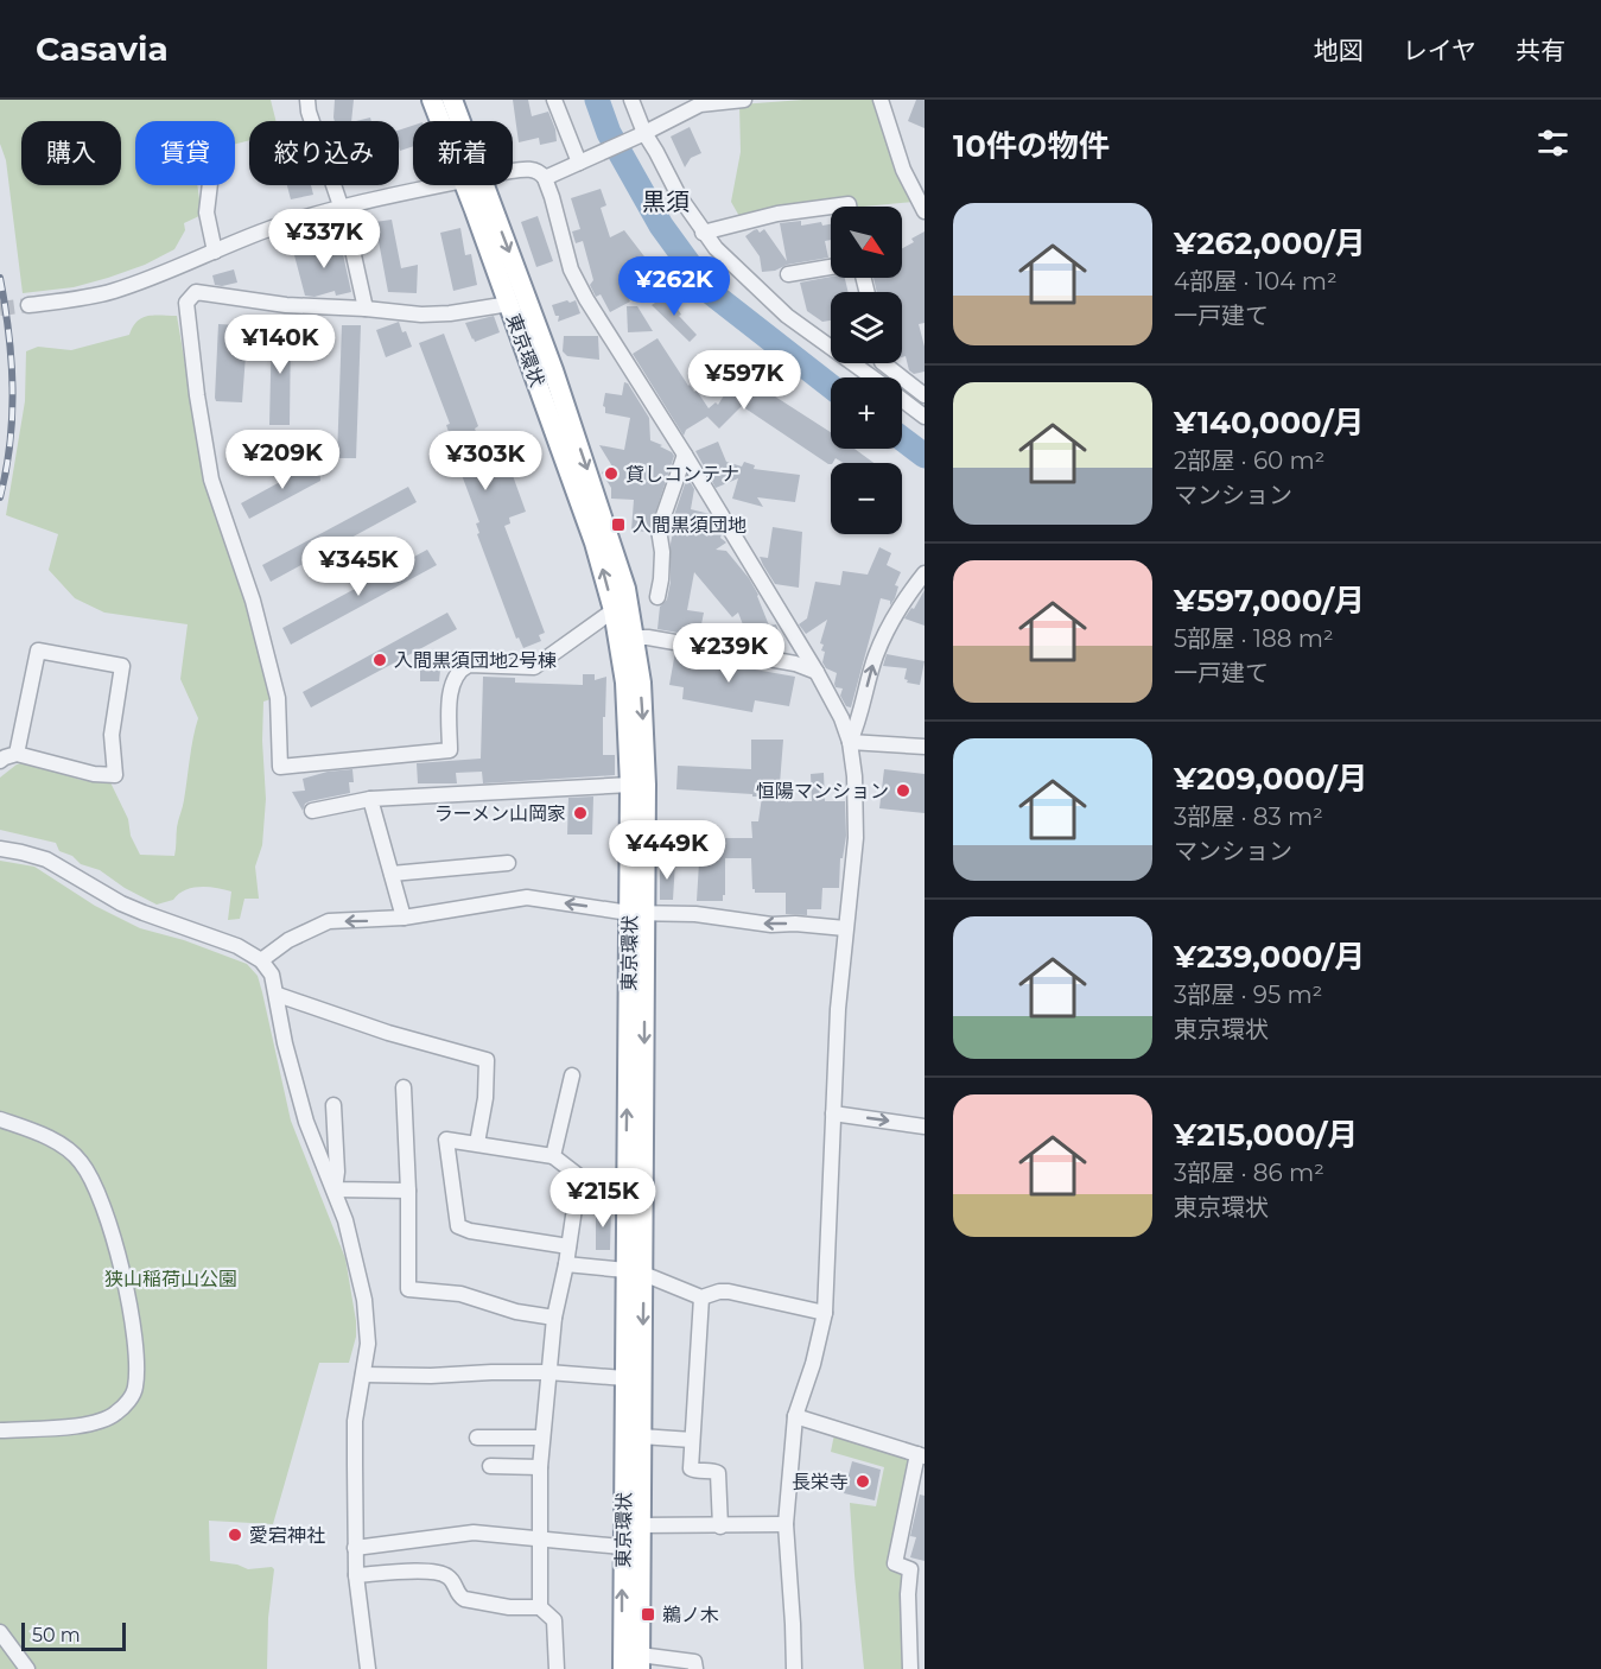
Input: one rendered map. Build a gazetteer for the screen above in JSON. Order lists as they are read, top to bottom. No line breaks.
{"streets":{"highway":["東京環状"]},"districts":["黒須"],"parks":["狭山稲荷山公園"],"places":{"other":["貸しコンテナ","入間黒須団地2号棟","恒陽マンション","ラーメン山岡家","長栄寺","愛宕神社"],"transit":["入間黒須団地","鵜ノ木"]},"scale_bar":"50 m","north":"bottom right","page":{"header":"Casavia","nav":["地図","レイヤ","共有"],"heading":"10件の物件","chip":["購入","賃貸","絞り込み","新着"],"list":[{"name":"¥262,000/月","note":"4部屋 · 104 m² · 一戸建て"},{"name":"¥140,000/月","note":"2部屋 · 60 m² · マンション"},{"name":"¥597,000/月","note":"5部屋 · 188 m² · 一戸建て"},{"name":"¥209,000/月","note":"3部屋 · 83 m² · マンション"},{"name":"¥239,000/月","note":"3部屋 · 95 m² · 東京環状"},{"name":"¥215,000/月","note":"3部屋 · 86 m² · 東京環状"}],"map_buttons":["+","−"],"price":["¥337K","¥262K","¥140K","¥597K","¥209K","¥303K","¥345K","¥239K","¥449K","¥215K"],"scale":"50 m"}}
